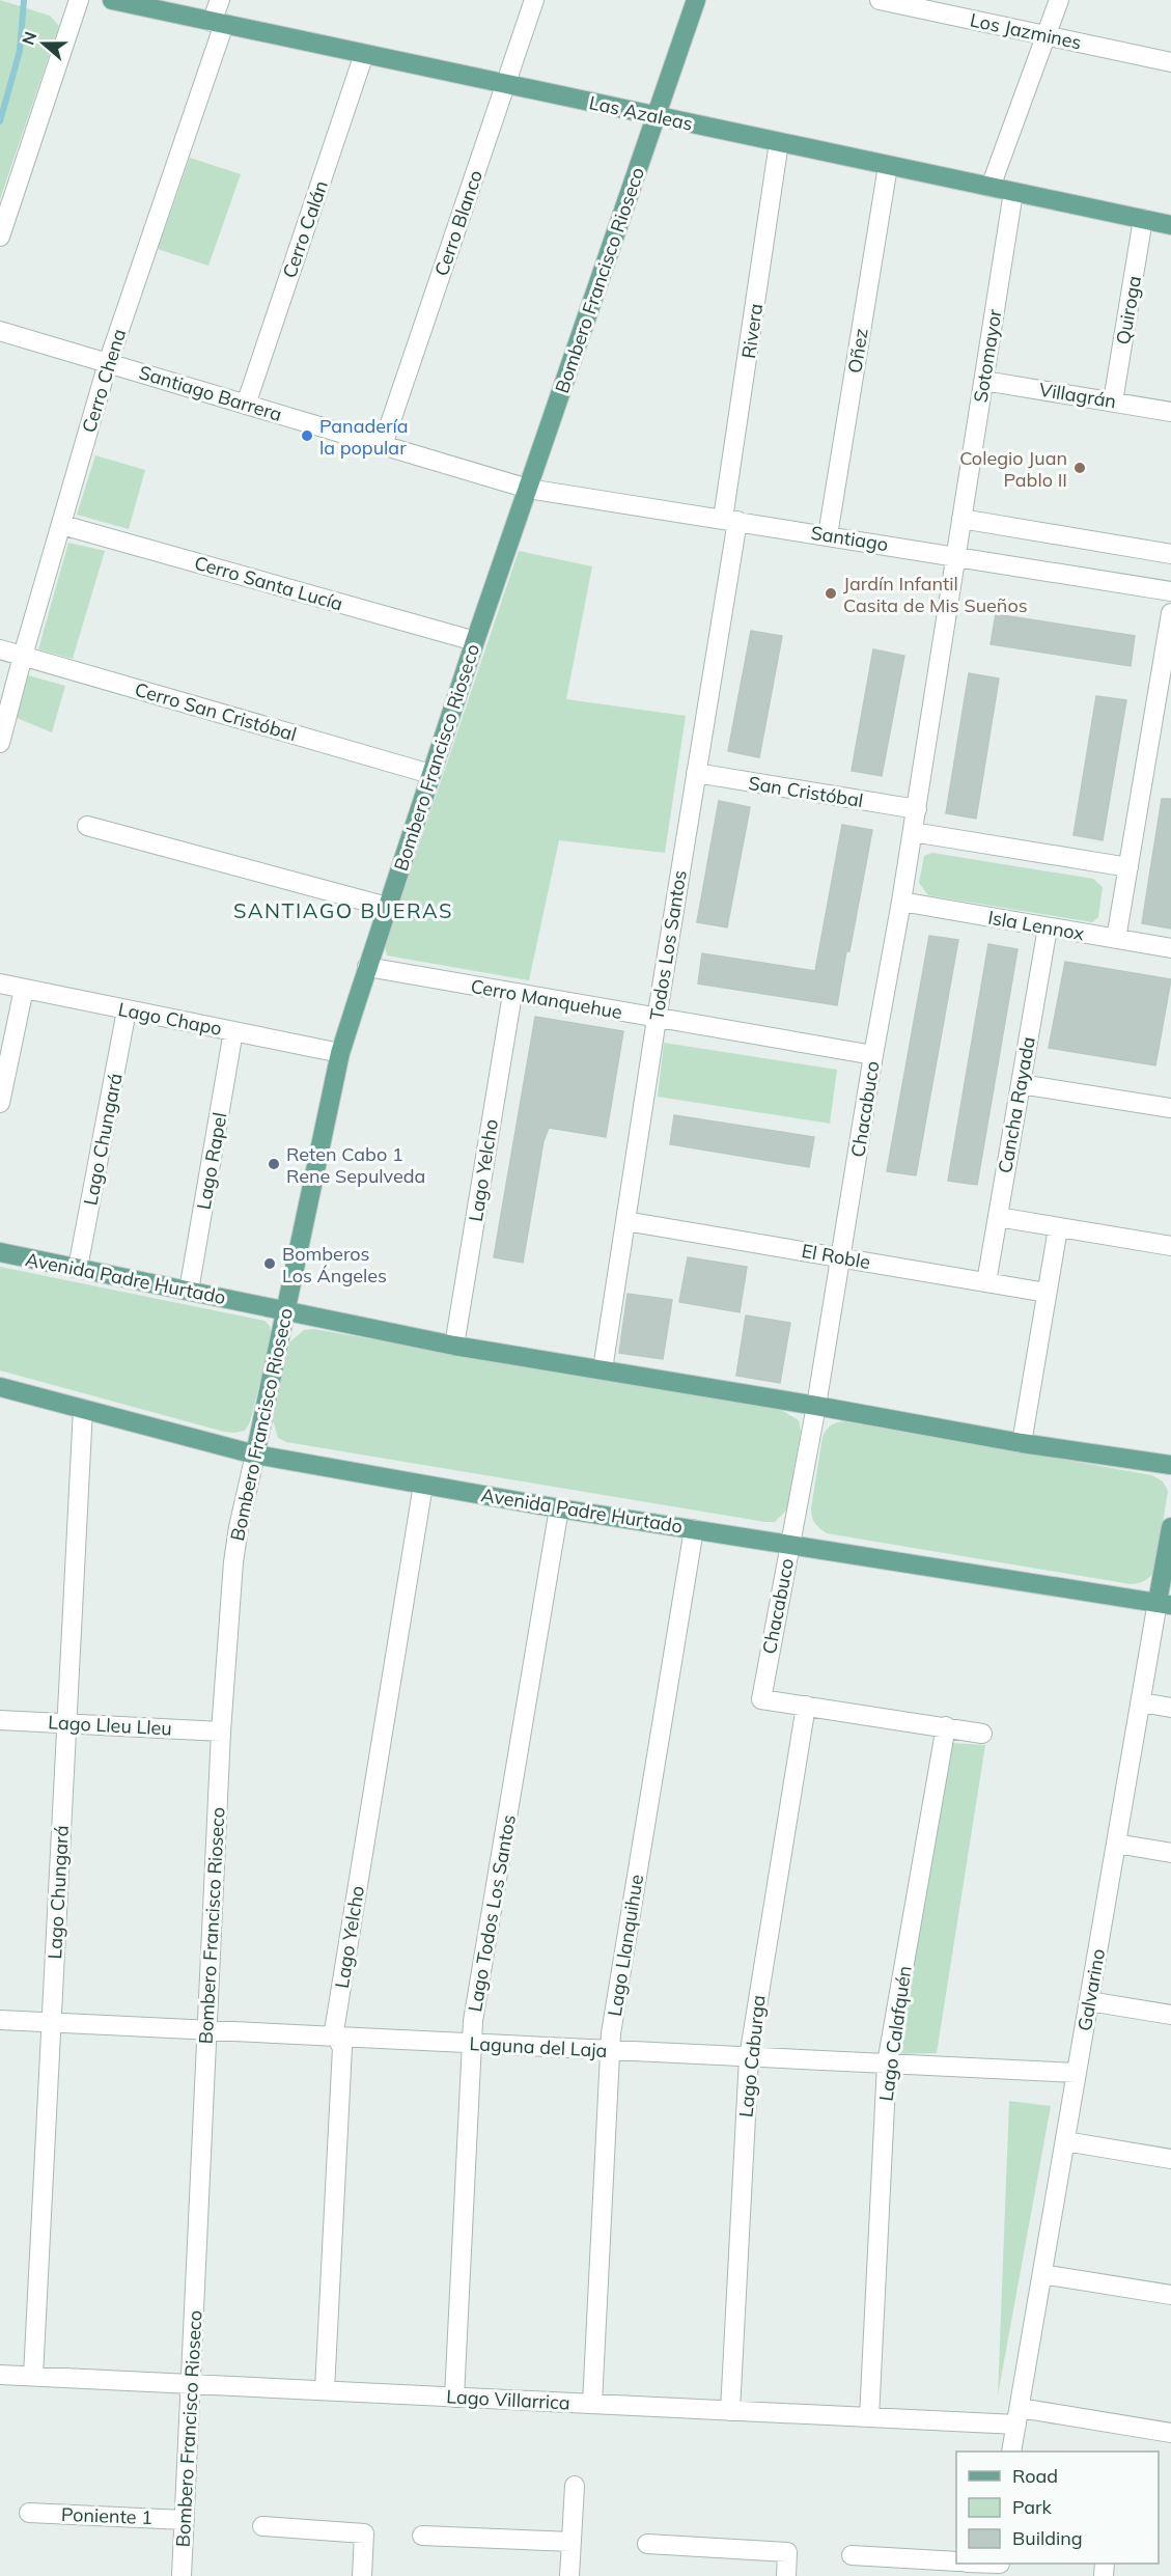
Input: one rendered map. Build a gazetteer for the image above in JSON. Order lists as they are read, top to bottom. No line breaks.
{"streets":{"main road":["Las Azaleas","Bombero Francisco Rioseco","Avenida Padre Hurtado","Galvarino"],"street":["Los Jazmines","Cerro Blanco","Cerro Calán","Quiroga","Rivera","Oñez","Sotomayor","Cerro Chena","Santiago Barrera","Villagrán","Santiago","Cerro Santa Lucía","Cerro San Cristóbal","San Cristóbal","Isla Lennox","Todos Los Santos","Cerro Manquehue","Lago Chapo","Cancha Rayada","Chacabuco","Lago Chungará","Lago Rapel","Lago Yelcho","El Roble","Lago Lleu Lleu","Lago Todos Los Santos","Lago Llanquihue","Lago Calafquén","Laguna del Laja","Lago Caburga","Lago Villarrica","Poniente 1"]},"crossings":[["Las Azaleas","Cerro Blanco"],["Las Azaleas","Cerro Calán"],["Las Azaleas","Bombero Francisco Rioseco"],["Las Azaleas","Quiroga"],["Las Azaleas","Rivera"],["Las Azaleas","Oñez"],["Las Azaleas","Sotomayor"],["Las Azaleas","Cerro Chena"],["Cerro Blanco","Santiago Barrera"],["Cerro Calán","Santiago Barrera"],["Bombero Francisco Rioseco","Santiago Barrera"],["Bombero Francisco Rioseco","Santiago"],["Bombero Francisco Rioseco","Cerro Santa Lucía"],["Bombero Francisco Rioseco","Cerro San Cristóbal"],["Bombero Francisco Rioseco","Cerro Manquehue"],["Bombero Francisco Rioseco","Lago Chapo"],["Bombero Francisco Rioseco","Avenida Padre Hurtado"],["Bombero Francisco Rioseco","Lago Lleu Lleu"],["Bombero Francisco Rioseco","Laguna del Laja"],["Bombero Francisco Rioseco","Lago Villarrica"],["Bombero Francisco Rioseco","Poniente 1"],["Quiroga","Villagrán"],["Rivera","Santiago"],["Rivera","Todos Los Santos"],["Oñez","Santiago"],["Sotomayor","Villagrán"],["Sotomayor","Chacabuco"],["Cerro Chena","Santiago Barrera"],["Cerro Chena","Cerro Santa Lucía"],["Cerro Chena","Cerro San Cristóbal"],["Santiago Barrera","Santiago"],["Santiago","Todos Los Santos"],["Santiago","Chacabuco"],["San Cristóbal","Todos Los Santos"],["San Cristóbal","Chacabuco"],["Isla Lennox","Cancha Rayada"],["Isla Lennox","Chacabuco"],["Todos Los Santos","Cerro Manquehue"],["Todos Los Santos","El Roble"],["Todos Los Santos","Avenida Padre Hurtado"],["Cerro Manquehue","Chacabuco"],["Cerro Manquehue","Lago Yelcho"],["Lago Chapo","Lago Chungará"],["Lago Chapo","Lago Rapel"],["Cancha Rayada","El Roble"],["Chacabuco","El Roble"],["Chacabuco","Avenida Padre Hurtado"],["Chacabuco","Lago Caburga"],["Lago Chungará","Avenida Padre Hurtado"],["Lago Chungará","Lago Lleu Lleu"],["Lago Chungará","Laguna del Laja"],["Lago Chungará","Lago Villarrica"],["Lago Rapel","Avenida Padre Hurtado"],["Lago Yelcho","Avenida Padre Hurtado"],["Lago Yelcho","Laguna del Laja"],["Lago Yelcho","Lago Villarrica"],["Avenida Padre Hurtado","Lago Todos Los Santos"],["Avenida Padre Hurtado","Lago Llanquihue"],["Avenida Padre Hurtado","Galvarino"],["Lago Todos Los Santos","Laguna del Laja"],["Lago Todos Los Santos","Lago Villarrica"],["Lago Llanquihue","Laguna del Laja"],["Lago Llanquihue","Lago Villarrica"],["Galvarino","Laguna del Laja"],["Galvarino","Lago Villarrica"],["Lago Calafquén","Laguna del Laja"],["Lago Calafquén","Lago Villarrica"],["Laguna del Laja","Lago Caburga"],["Lago Caburga","Lago Villarrica"]],"districts":["SANTIAGO BUERAS"],"places":["Panadería la popular","Colegio Juan Pablo II","Jardín Infantil Casita de Mis Sueños","Reten Cabo 1 Rene Sepulveda","Bomberos Los Ángeles"],"legend":["Road","Park","Building"],"north":"left"}
